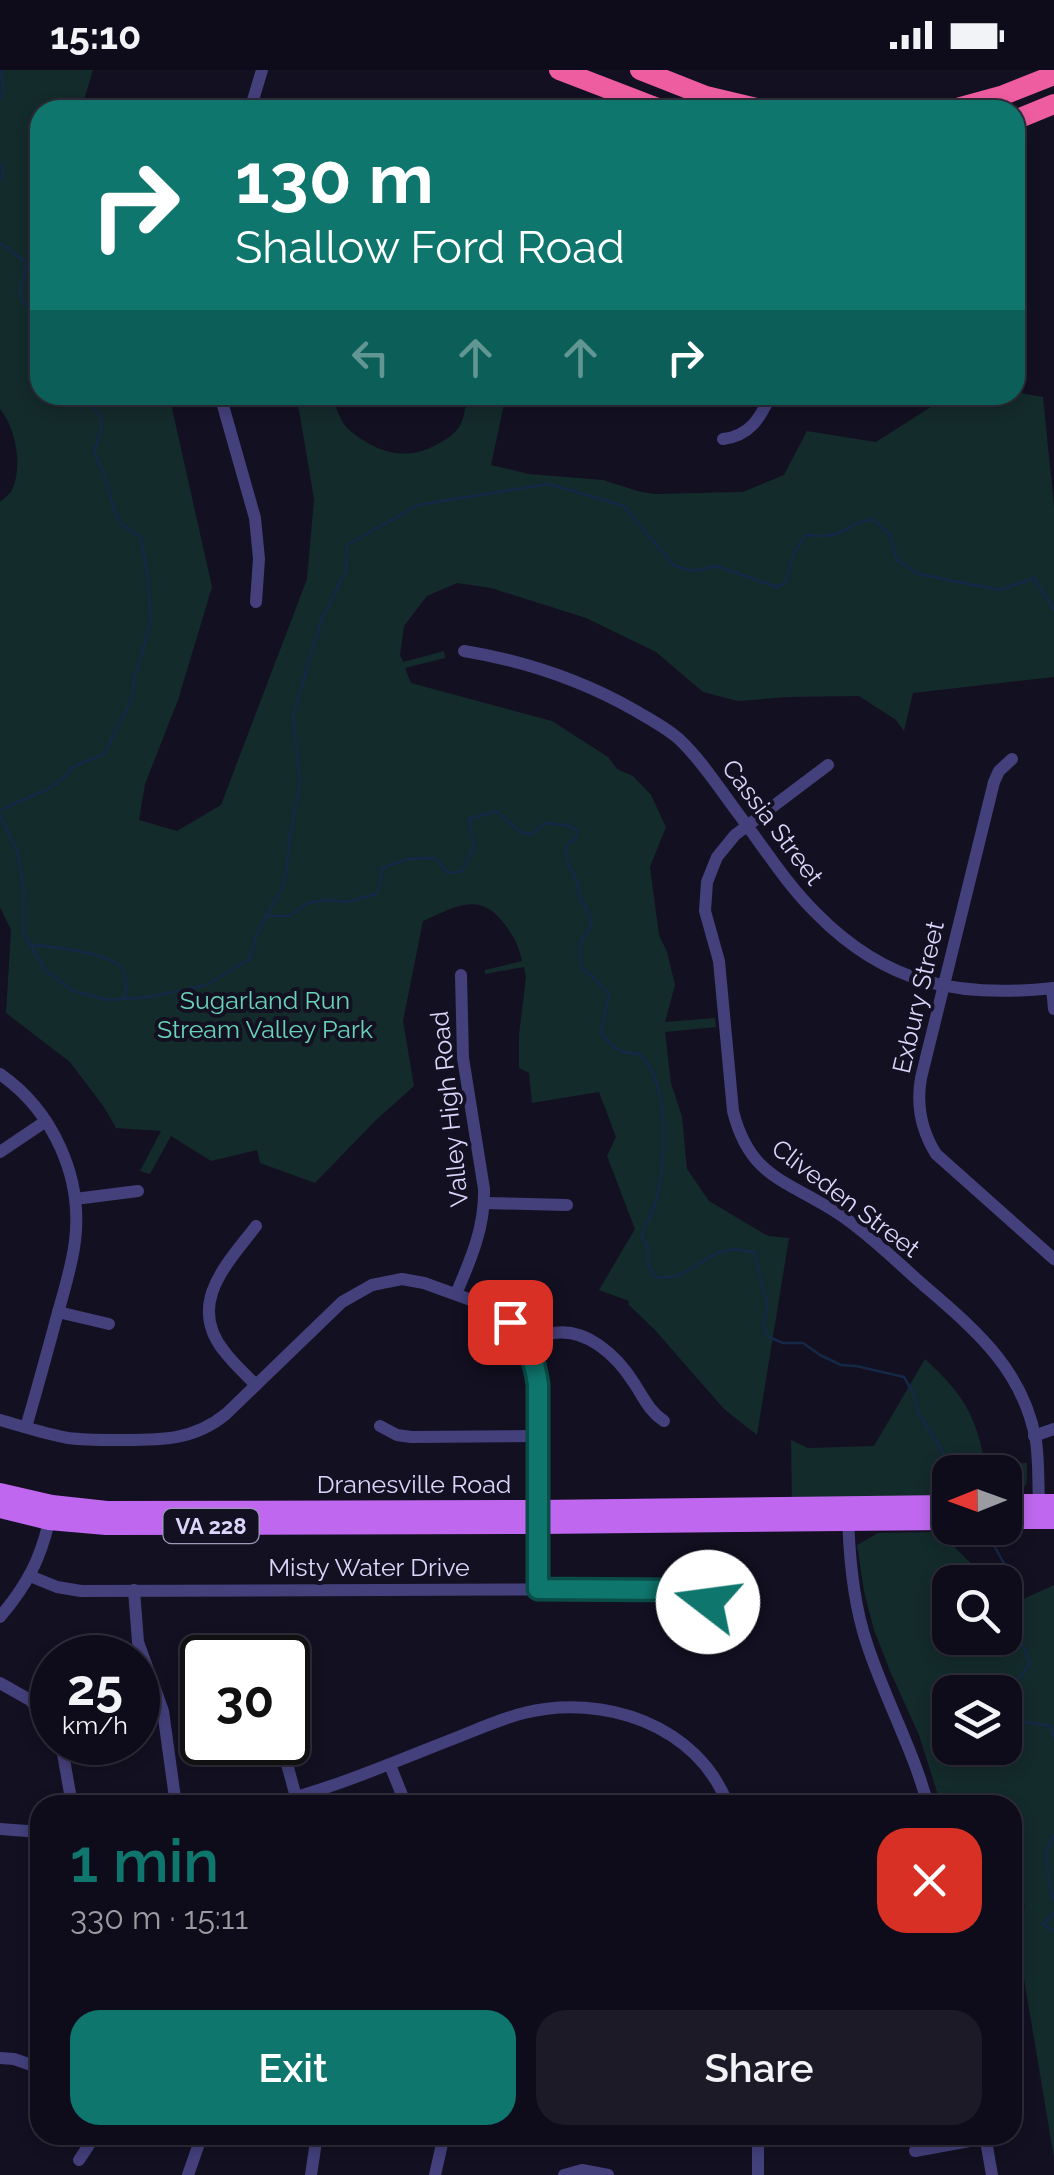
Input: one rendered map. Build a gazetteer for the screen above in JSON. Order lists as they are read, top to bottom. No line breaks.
{"streets":{"main road":["Dranesville Road","VA 228"],"street":["Cassia Street","Exbury Street","Valley High Road","Cliveden Street","Misty Water Drive"]},"crossings":[["Cassia Street","Exbury Street"],["Cassia Street","Cliveden Street"]],"parks":["Sugarland Run Stream Valley Park"],"north":"left","page":{"status":"15:10","turn":["130 m","Shallow Ford Road"],"speed":"25 km/h","limit":"30","heading":["1 min","330 m · 15:11"],"buttons":["Exit","Share"]}}
